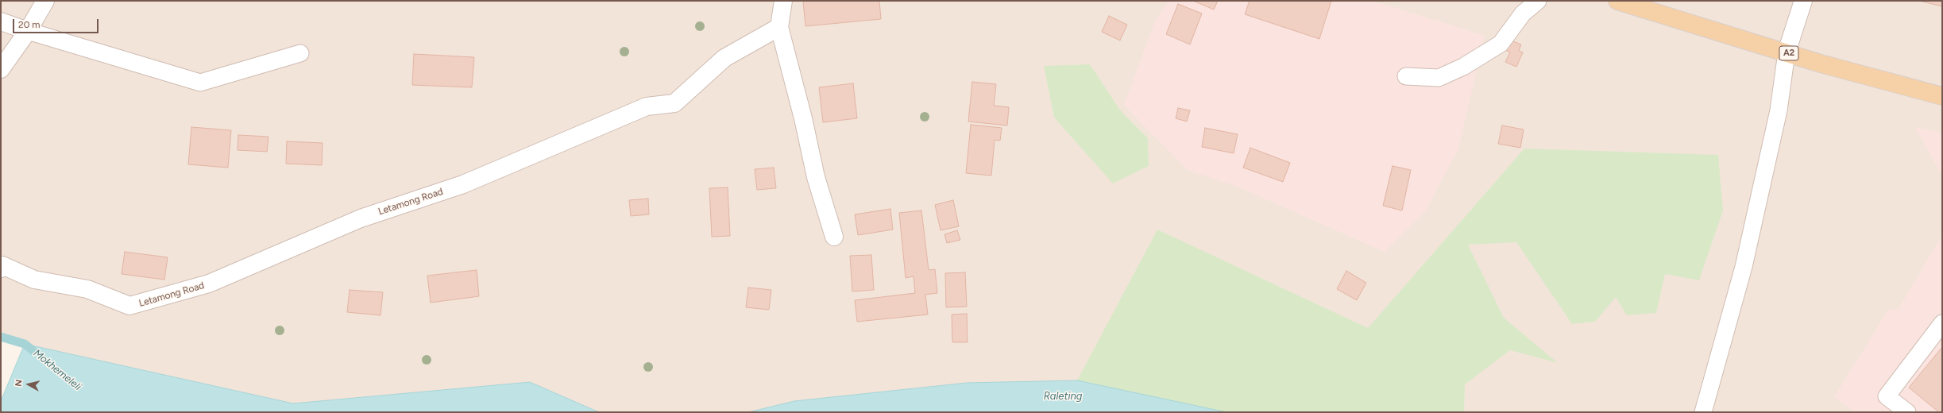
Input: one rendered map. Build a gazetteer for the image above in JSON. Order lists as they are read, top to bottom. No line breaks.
{"streets":{"main road":["A2"],"street":["Letamong Road"]},"water":["Mokhemeleli","Raleting"],"scale_bar":"20 m","north":"left"}
